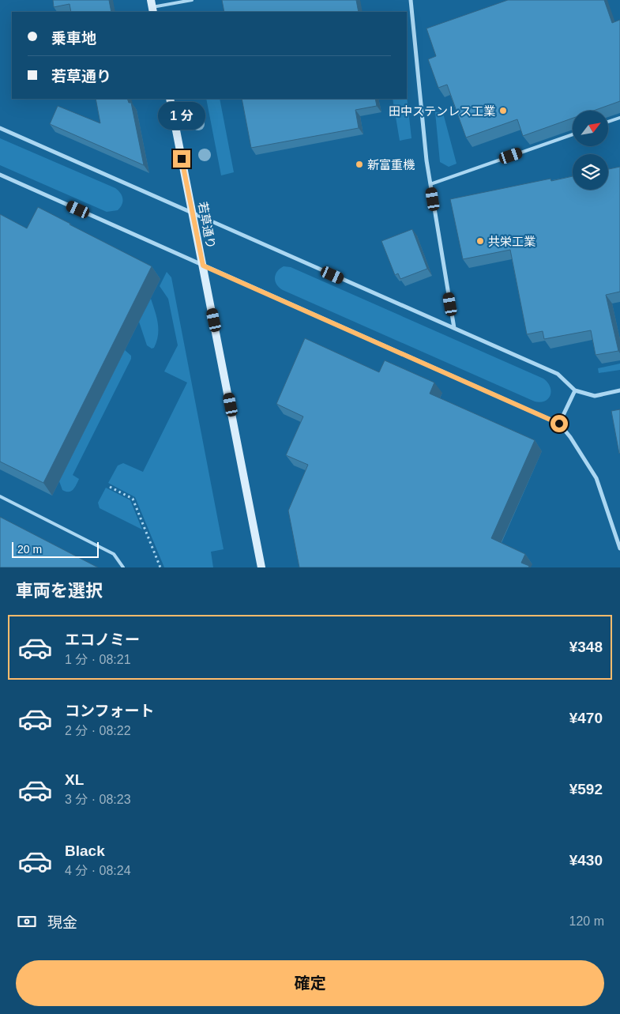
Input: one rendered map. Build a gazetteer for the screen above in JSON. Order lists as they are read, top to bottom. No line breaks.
{"streets":{"street":["若草通り"]},"places":["田中ステンレス工業","新富重機","共栄工業"],"scale_bar":"20 m","north":"top right","page":{"banner":["乗車地","若草通り"],"bubble":"1 分","scale":"20 m","heading":"車両を選択","list":[{"name":"エコノミー","note":"1 分 · 08:21","value":"¥348"},{"name":"コンフォート","note":"2 分 · 08:22","value":"¥470"},{"name":"XL","note":"3 分 · 08:23","value":"¥592"},{"name":"Black","note":"4 分 · 08:24","value":"¥430"}],"pay":["現金","120 m"],"buttons":"確定"}}
